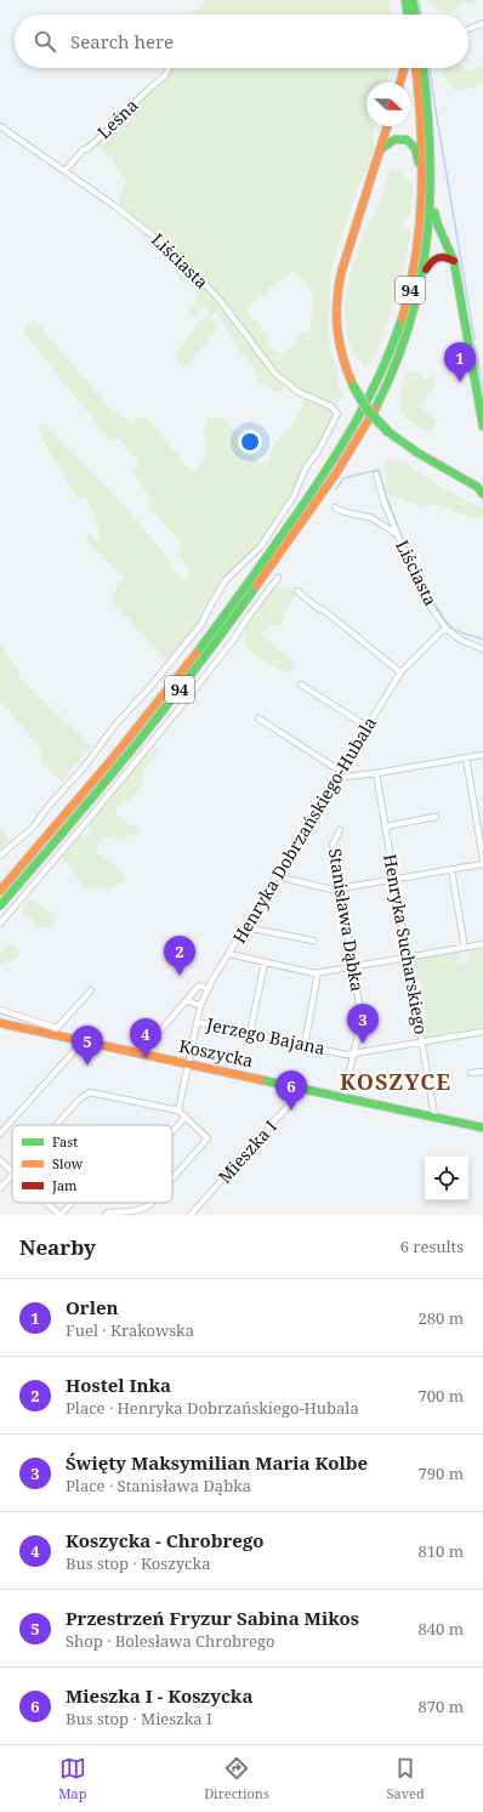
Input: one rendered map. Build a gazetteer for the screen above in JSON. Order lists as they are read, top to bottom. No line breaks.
{"streets":{"main road":["94","Koszycka"],"street":["Leśna","Liściasta","Henryka Dobrzańskiego-Hubala","Stanisława Dąbka","Henryka Sucharskiego","Jerzego Bajana","Mieszka I"]},"crossings":[["Leśna","Liściasta"],["Liściasta","Henryka Dobrzańskiego-Hubala"],["Henryka Dobrzańskiego-Hubala","Jerzego Bajana"],["Henryka Dobrzańskiego-Hubala","Koszycka"],["Stanisława Dąbka","Jerzego Bajana"],["Stanisława Dąbka","Koszycka"],["Henryka Sucharskiego","Jerzego Bajana"],["Henryka Sucharskiego","Koszycka"],["Koszycka","Mieszka I"]],"districts":["KOSZYCE"],"legend":["Fast","Slow","Jam"],"north":"bottom right","page":{"search":"Search here","pins":["1","2","3","4","5","6"],"heading":["Nearby","6 results"],"list":[{"mark":"1","name":"Orlen","note":"Fuel · Krakowska","value":"280 m"},{"mark":"2","name":"Hostel Inka","note":"Place · Henryka Dobrzańskiego-Hubala","value":"700 m"},{"mark":"3","name":"Święty Maksymilian Maria Kolbe","note":"Place · Stanisława Dąbka","value":"790 m"},{"mark":"4","name":"Koszycka - Chrobrego","note":"Bus stop · Koszycka","value":"810 m"},{"mark":"5","name":"Przestrzeń Fryzur Sabina Mikos","note":"Shop · Bolesława Chrobrego","value":"840 m"},{"mark":"6","name":"Mieszka I - Koszycka","note":"Bus stop · Mieszka I","value":"870 m"}],"nav":["Map","Directions","Saved"]}}
